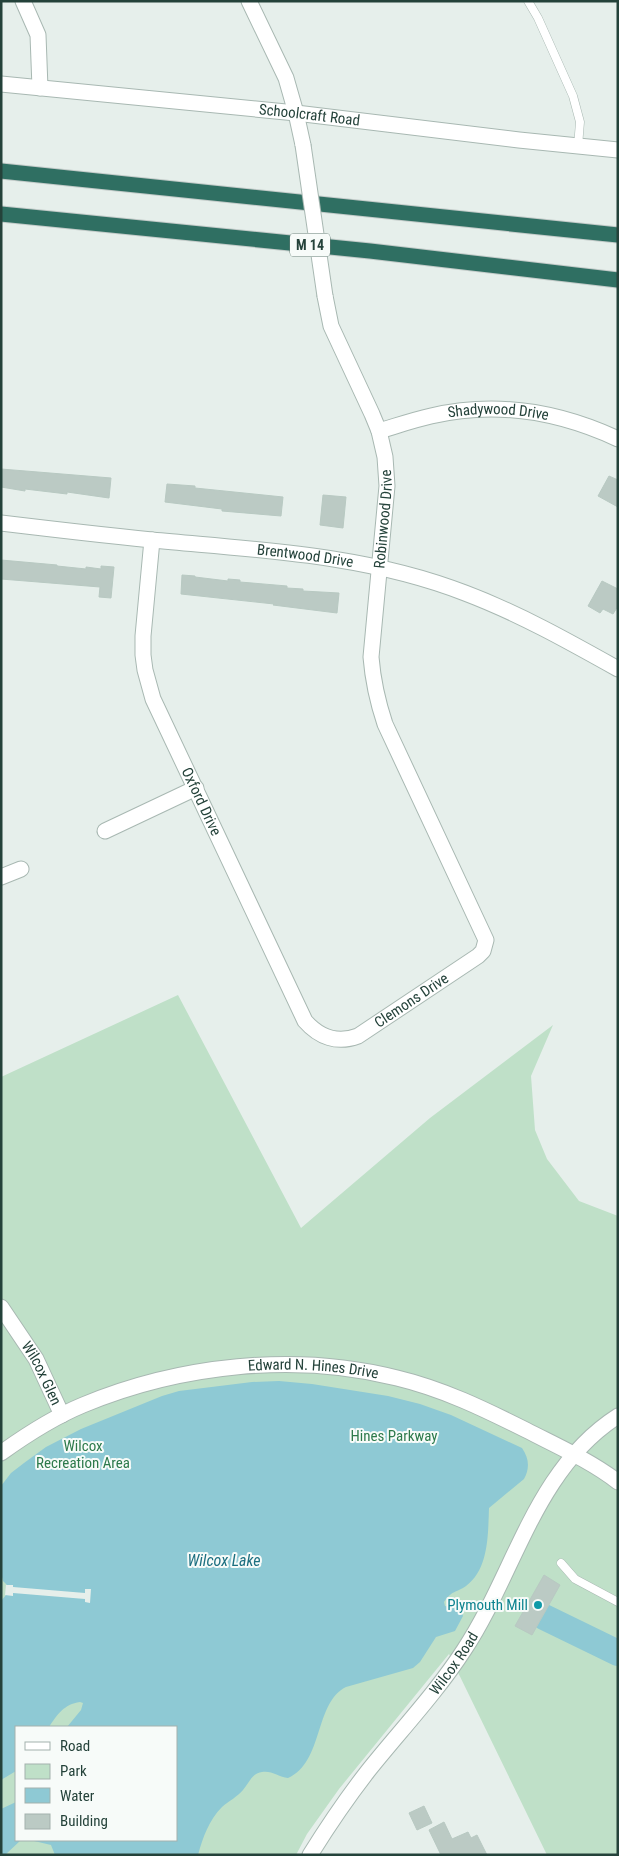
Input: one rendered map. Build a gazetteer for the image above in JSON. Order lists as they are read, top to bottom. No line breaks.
{"streets":{"highway":["M 14"],"street":["Schoolcraft Road","Shadywood Drive","Robinwood Drive","Brentwood Drive","Oxford Drive","Clemons Drive","Edward N. Hines Drive","Wilcox Glen","Wilcox Road"]},"crossings":[["Schoolcraft Road","Robinwood Drive"],["Shadywood Drive","Robinwood Drive"],["Robinwood Drive","Brentwood Drive"],["Robinwood Drive","Clemons Drive"],["Brentwood Drive","Oxford Drive"],["Oxford Drive","Clemons Drive"],["Edward N. Hines Drive","Wilcox Glen"],["Edward N. Hines Drive","Wilcox Road"]],"water":["Wilcox Lake"],"parks":["Hines Parkway","Wilcox Recreation Area"],"places":["Plymouth Mill"],"legend":["Road","Park","Water","Building"]}
